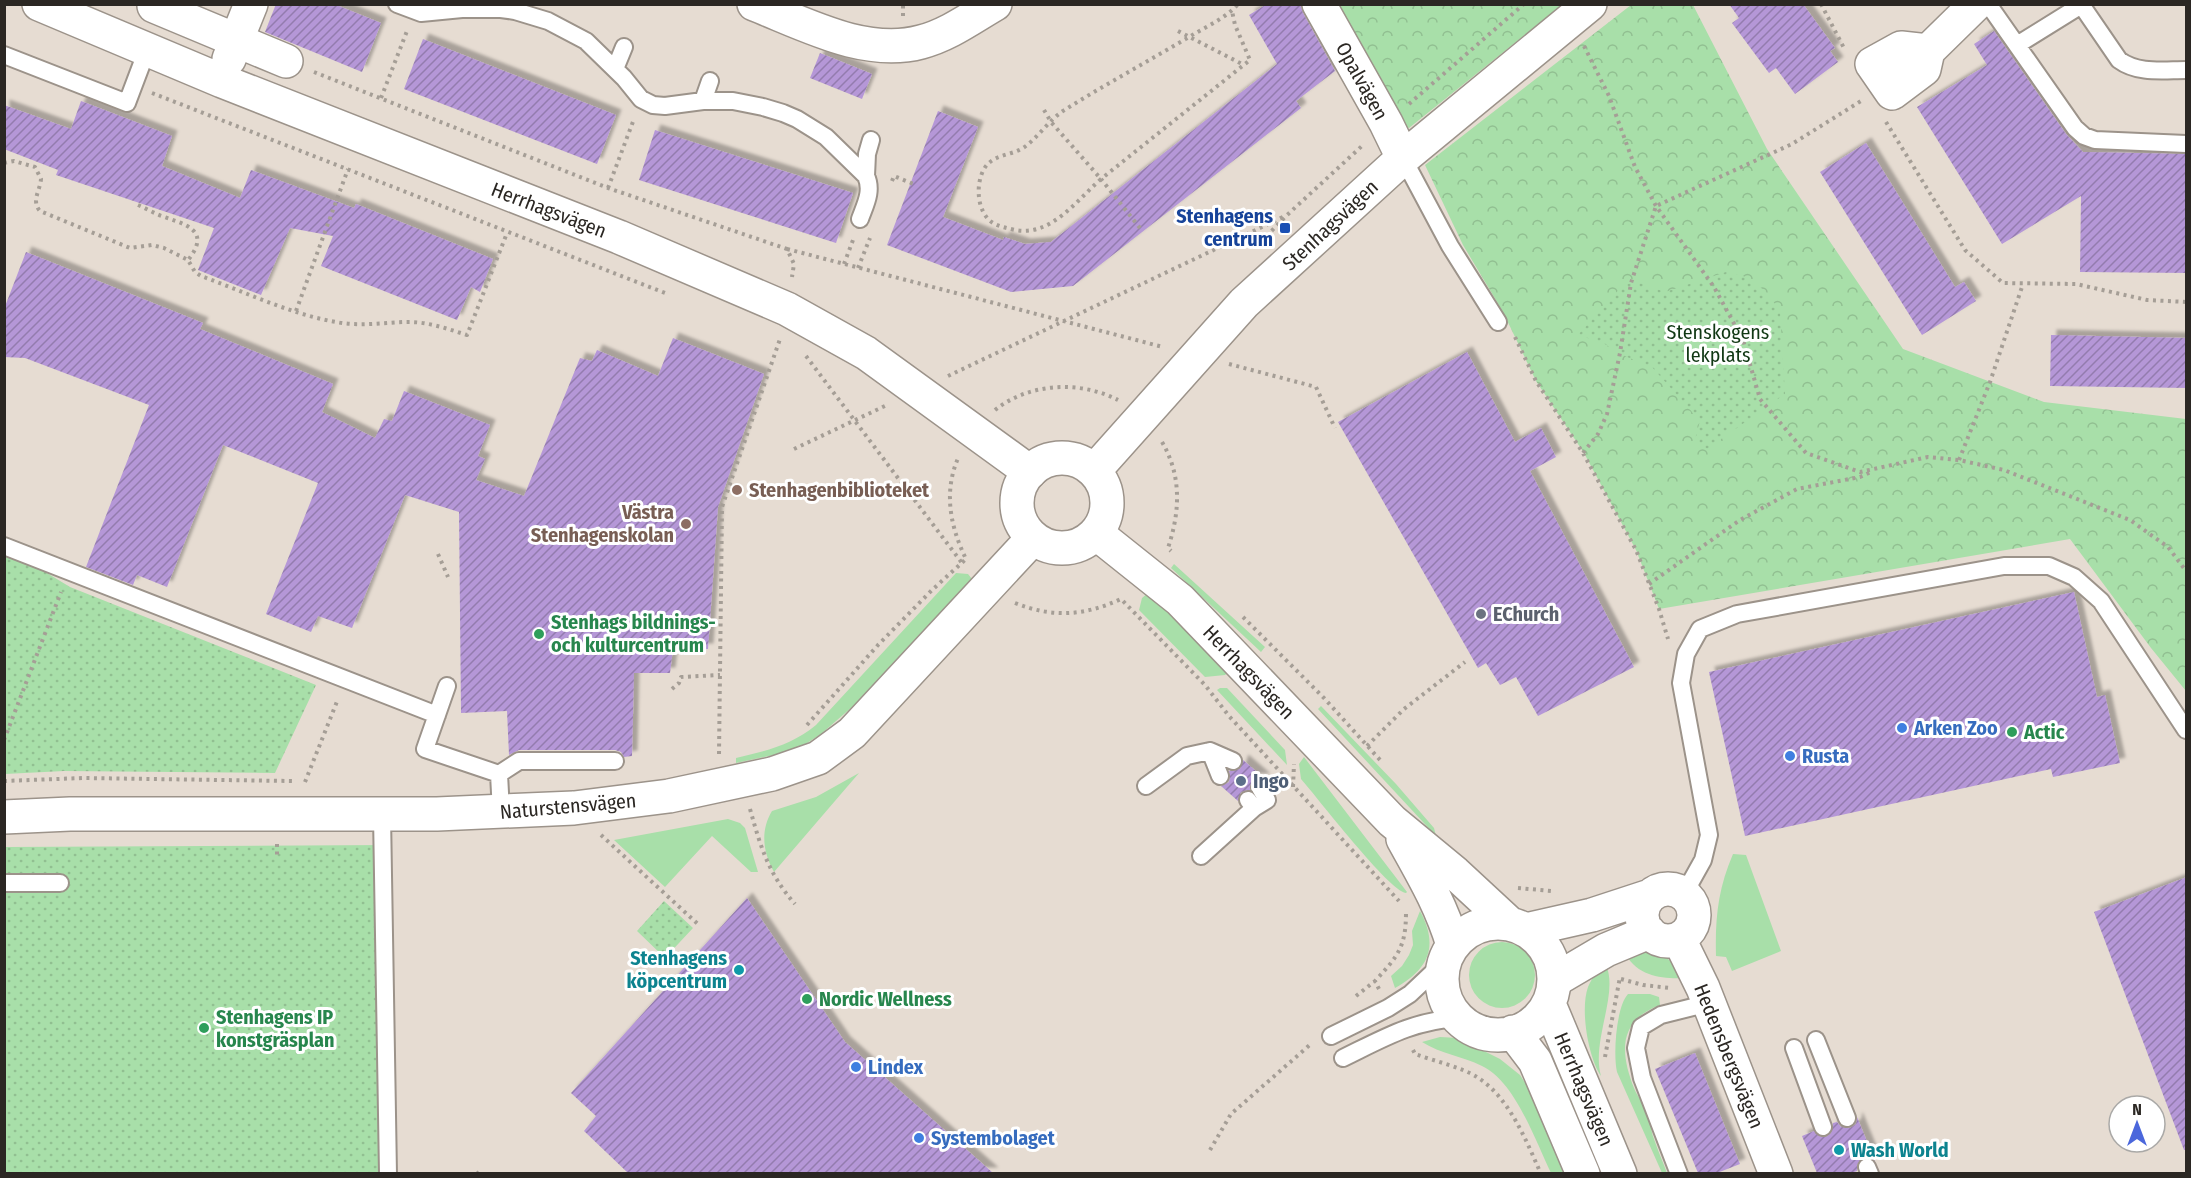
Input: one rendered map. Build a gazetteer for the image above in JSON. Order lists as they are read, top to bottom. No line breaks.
{"streets":{"street":["Opalvägen","Herrhagsvägen","Stenhagsvägen","Naturstensvägen","Hedensbergsvägen"]},"crossings":[["Opalvägen","Stenhagsvägen"],["Herrhagsvägen","Stenhagsvägen"],["Herrhagsvägen","Naturstensvägen"],["Stenhagsvägen","Naturstensvägen"]],"parks":["Stenskogens lekplats"],"places":{"transit":["Stenhagens centrum"],"other":["Stenhagenbiblioteket","Västra Stenhagenskolan","EChurch","Stenhags bildnings- och kulturcentrum","Arken Zoo","Actic","Rusta","Ingo","Stenhagens köpcentrum","Nordic Wellness","Stenhagens IP konstgräsplan","Lindex","Systembolaget","Wash World"]},"north":"top"}
